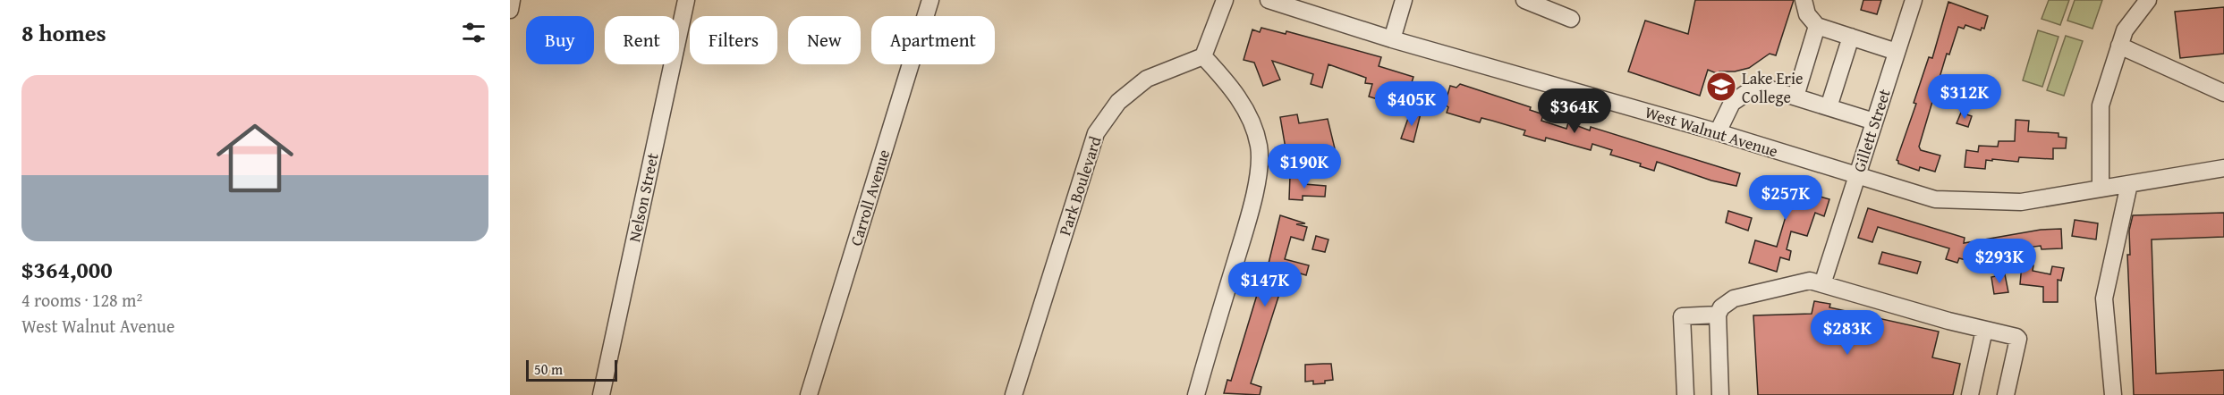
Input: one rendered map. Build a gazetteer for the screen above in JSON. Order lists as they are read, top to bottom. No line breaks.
{"streets":{"street":["Gillett Street","West Walnut Avenue","Park Boulevard","Nelson Street","Carroll Avenue"]},"crossings":[["Gillett Street","West Walnut Avenue"]],"places":{"school or university":["Lake Erie College"]},"scale_bar":"50 m","page":{"heading":"8 homes","chip":["Buy","Rent","Filters","New","Apartment"],"list":[{"name":"$364,000","note":"4 rooms · 128 m² · West Walnut Avenue"}],"price":["$312K","$405K","$364K","$190K","$257K","$293K","$147K","$283K"],"scale":"50 m"}}
